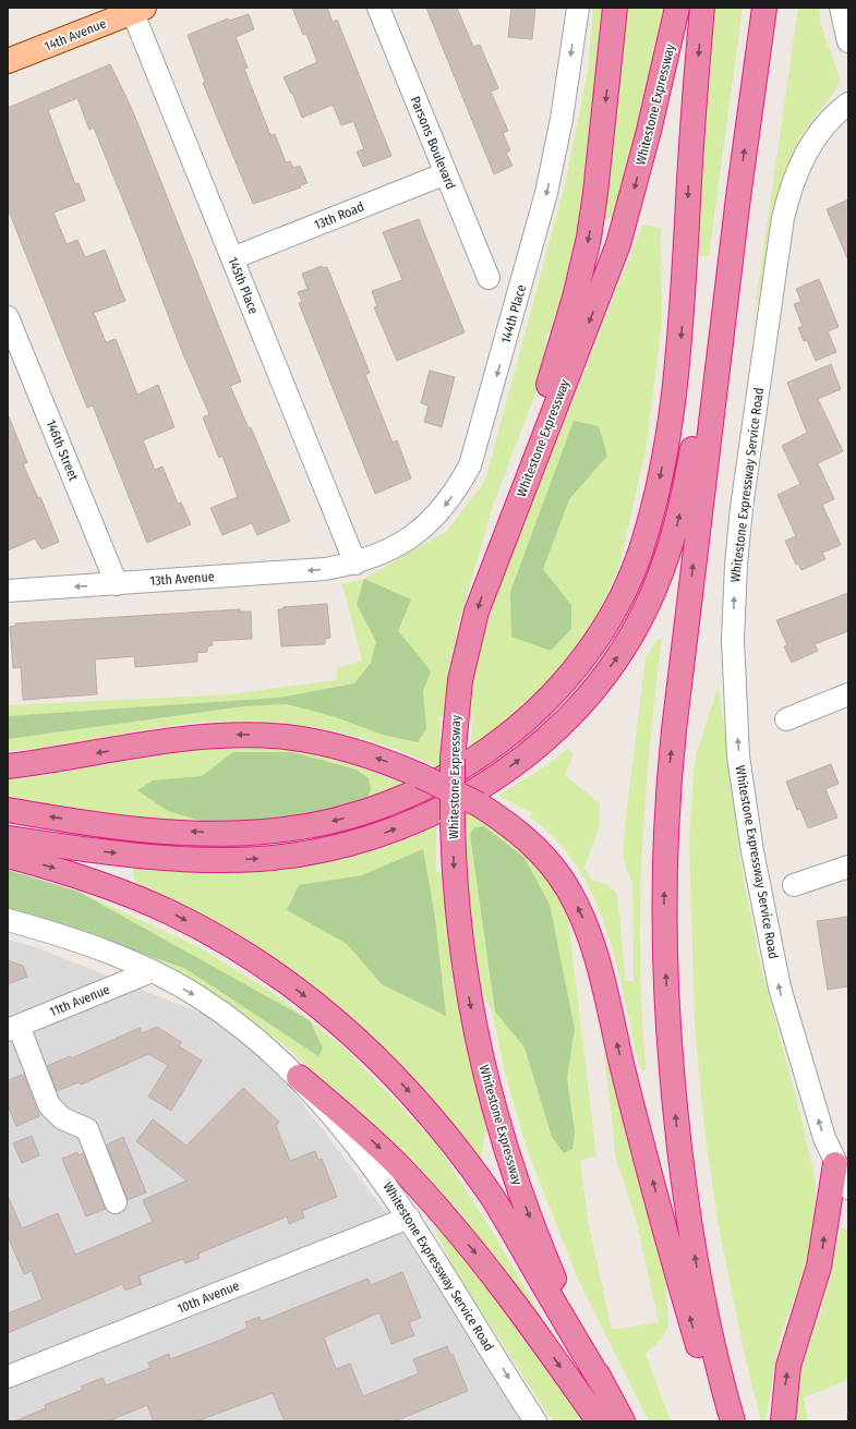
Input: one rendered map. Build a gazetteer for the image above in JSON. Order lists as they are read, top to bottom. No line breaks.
{"streets":{"highway":["Whitestone Expressway"],"main road":["14th Avenue"],"street":["Parsons Boulevard","13th Road","145th Place","144th Place","146th Street","Whitestone Expressway Service Road","13th Avenue","11th Avenue","10th Avenue"]},"crossings":[["14th Avenue","145th Place"],["Parsons Boulevard","13th Road"],["13th Road","145th Place"],["145th Place","144th Place"],["145th Place","13th Avenue"],["144th Place","13th Avenue"],["146th Street","13th Avenue"],["Whitestone Expressway Service Road","11th Avenue"],["Whitestone Expressway Service Road","10th Avenue"]],"one_way":["144th Place","13th Avenue"]}
